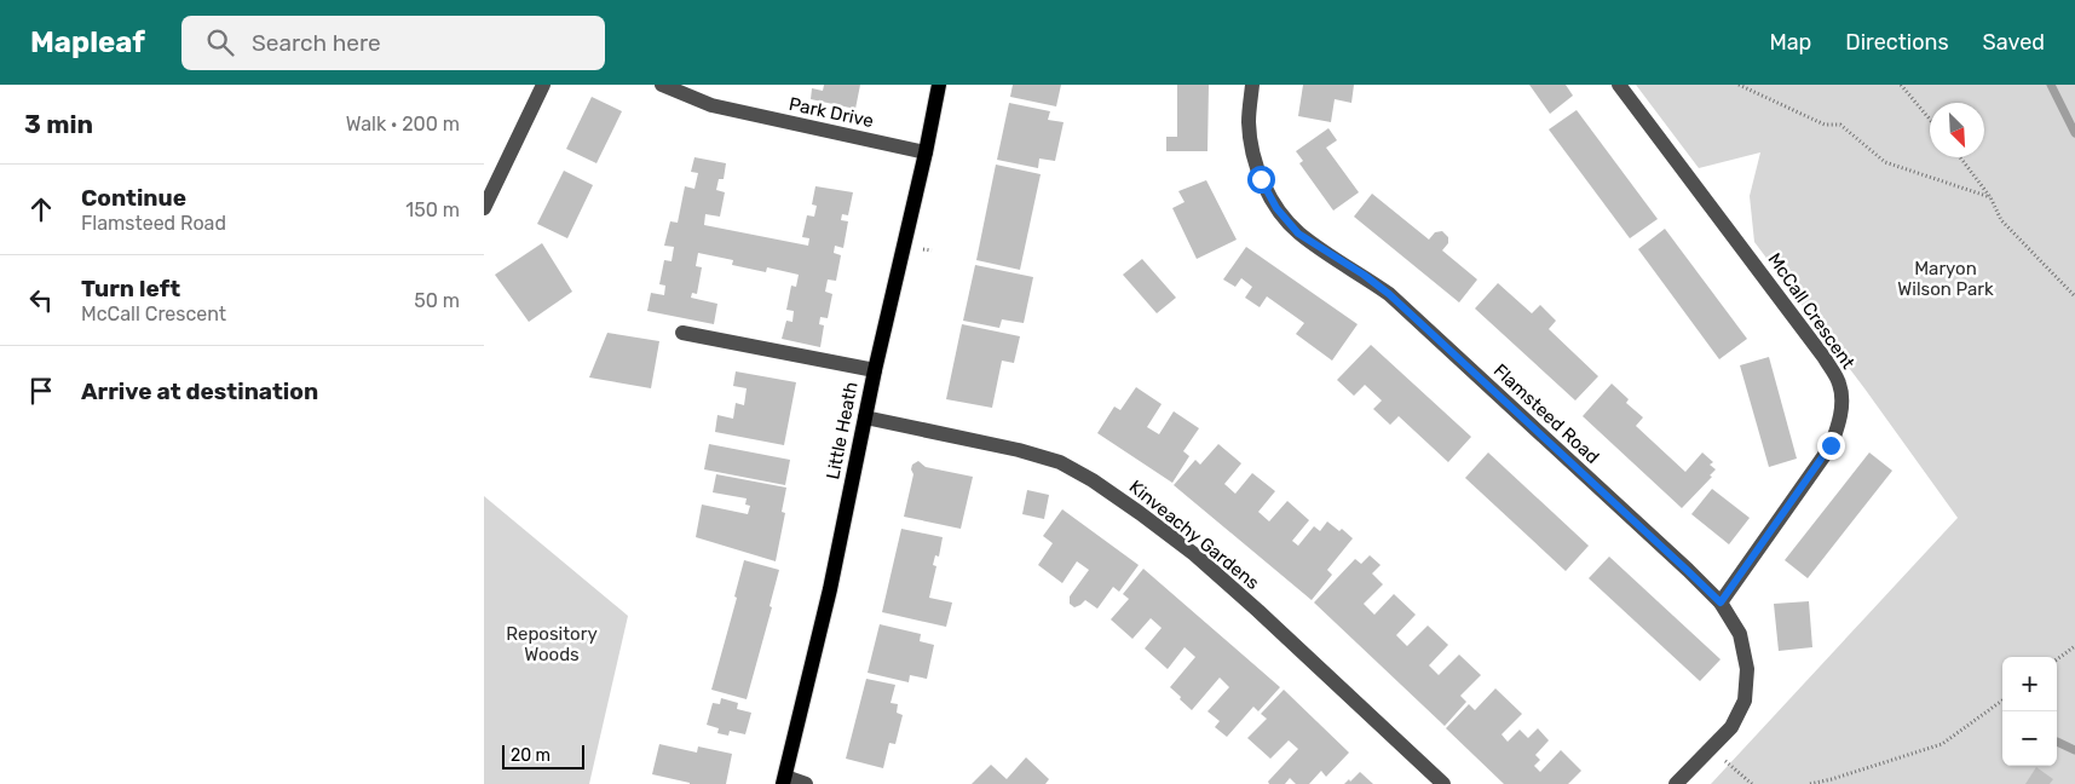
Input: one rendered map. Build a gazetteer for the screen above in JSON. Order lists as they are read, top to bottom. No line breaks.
{"streets":{"main road":["Little Heath"],"street":["Park Drive","McCall Crescent","Flamsteed Road","Kinveachy Gardens"]},"crossings":[["Park Drive","Little Heath"],["McCall Crescent","Flamsteed Road"],["Little Heath","Kinveachy Gardens"]],"parks":["Maryon Wilson Park","Repository Woods"],"scale_bar":"20 m","north":"bottom right","page":{"header":"Mapleaf","search":"Search here","nav":["Map","Directions","Saved"],"heading":["3 min","Walk · 200 m"],"list":[["Continue","Flamsteed Road","150 m"],["Turn left","McCall Crescent","50 m"],"Arrive at destination"],"map_buttons":["+","−"],"scale":"20 m"}}
